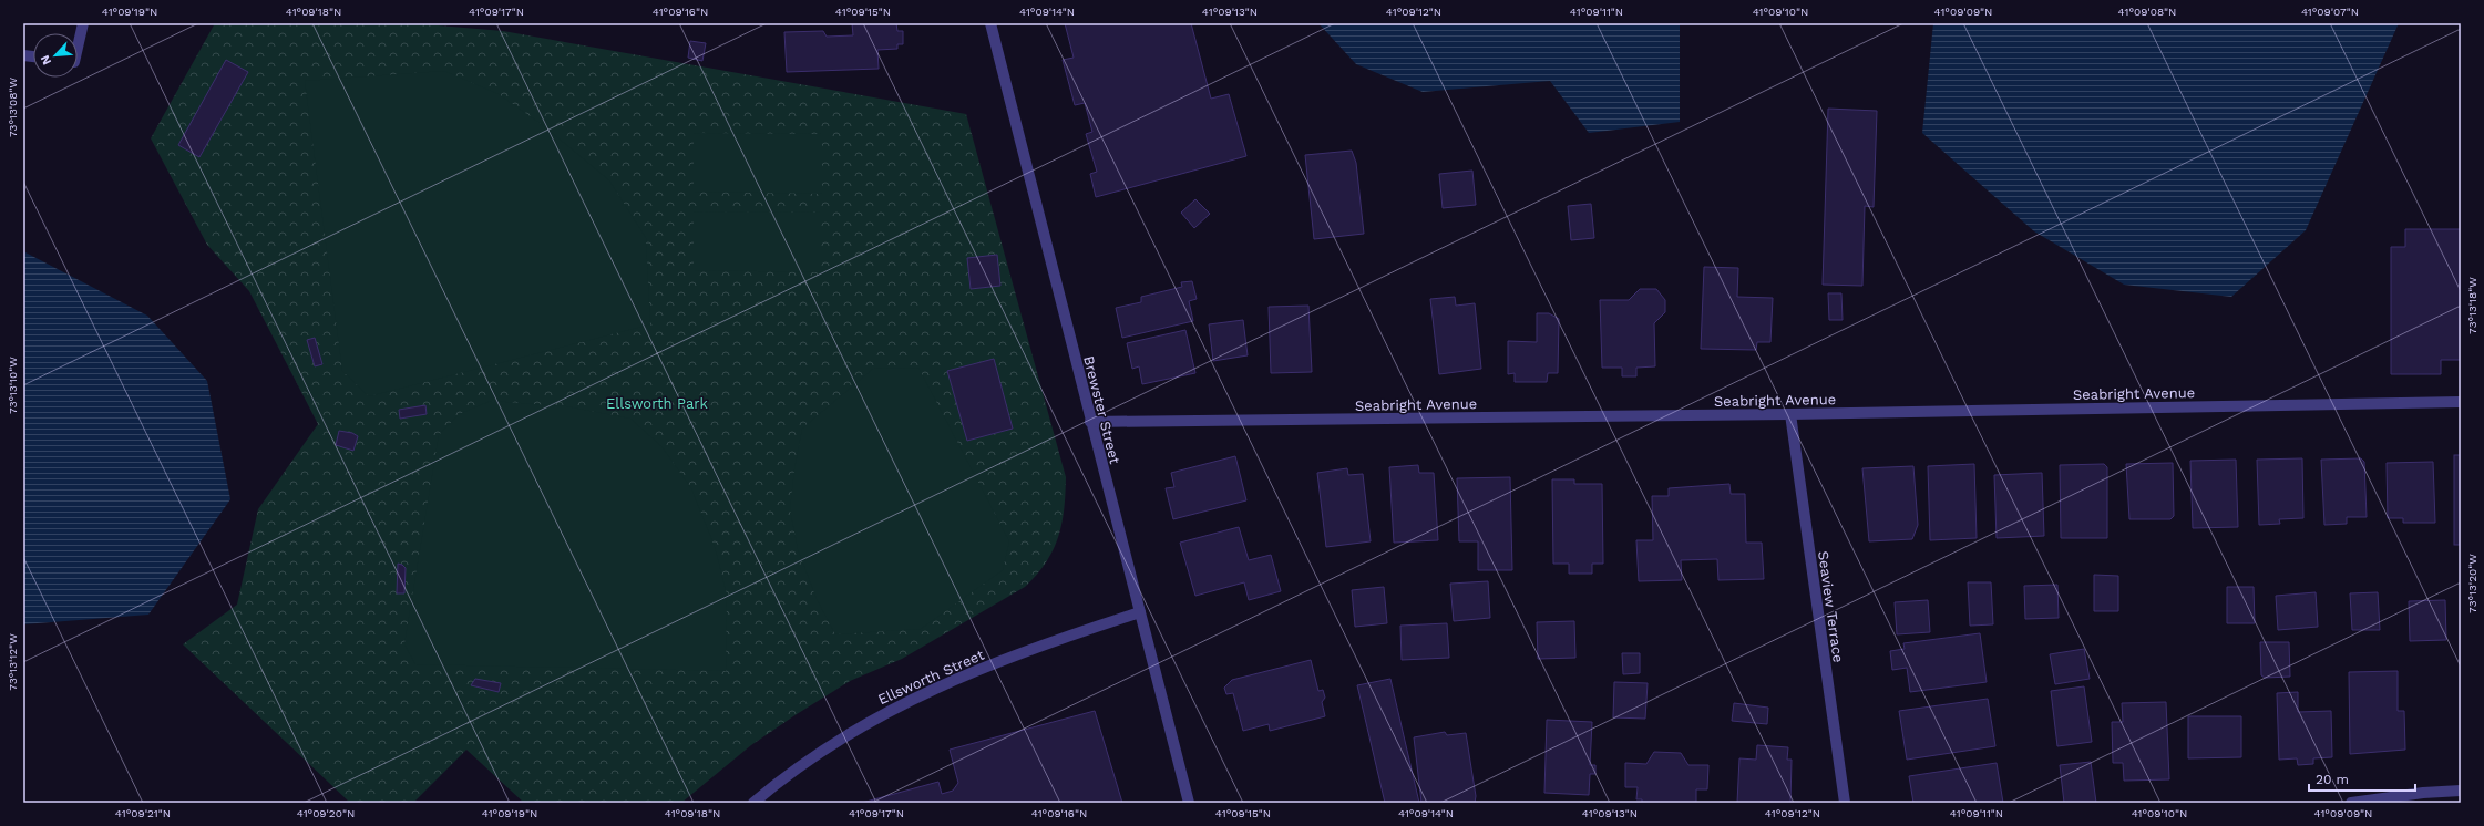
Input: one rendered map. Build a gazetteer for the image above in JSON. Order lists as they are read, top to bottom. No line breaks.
{"streets":{"street":["Seabright Avenue","Brewster Street","Seaview Terrace","Ellsworth Street"]},"crossings":[["Seabright Avenue","Brewster Street"],["Seabright Avenue","Seaview Terrace"],["Brewster Street","Ellsworth Street"]],"parks":["Ellsworth Park"],"scale_bar":"20 m","north":"bottom left","coordinates":["41°09'19\"N","41°09'18\"N","41°09'17\"N","41°09'16\"N","41°09'15\"N","41°09'14\"N","41°09'13\"N","41°09'12\"N","41°09'11\"N","41°09'10\"N","41°09'09\"N","41°09'08\"N","41°09'07\"N","73°13'08\"W","73°13'18\"W","73°13'10\"W","73°13'20\"W","73°13'12\"W","41°09'21\"N","41°09'20\"N"]}
